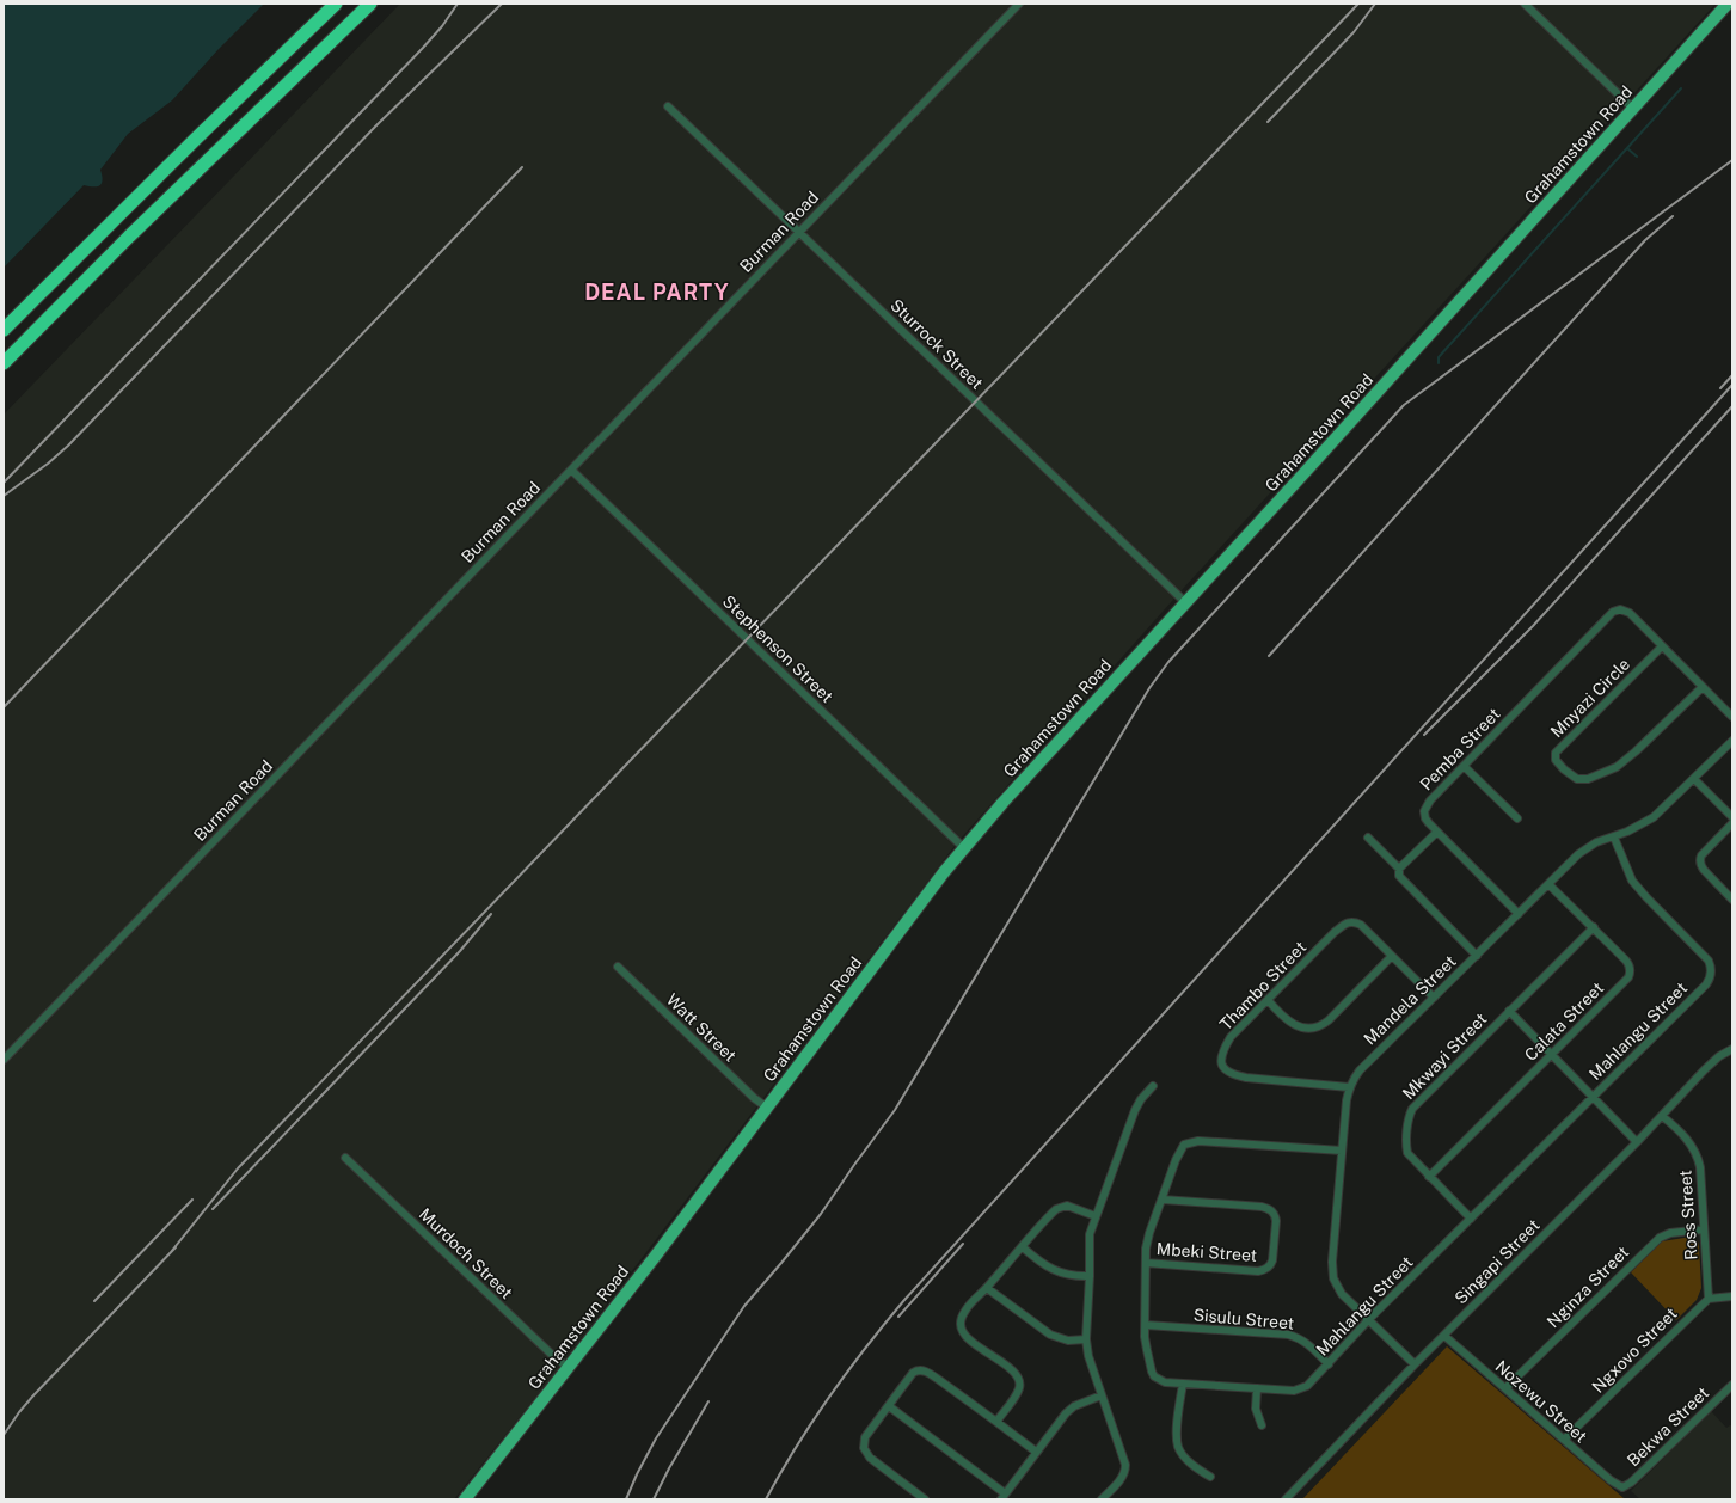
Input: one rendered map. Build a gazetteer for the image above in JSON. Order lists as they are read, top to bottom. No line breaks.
{"streets":{"main road":["Grahamstown Road"],"street":["Burman Road","Sturrock Street","Stephenson Street","Mnyazi Circle","Pemba Street","Thambo Street","Mandela Street","Calata Street","Watt Street","Mahlangu Street","Mkwayi Street","Ross Street","Mbeki Street","Murdoch Street","Singapi Street","Nginza Street","Sisulu Street","Ngxovo Street","Nozewu Street","Bekwa Street"]},"crossings":[["Grahamstown Road","Sturrock Street"],["Grahamstown Road","Stephenson Street"],["Grahamstown Road","Watt Street"],["Grahamstown Road","Murdoch Street"],["Burman Road","Sturrock Street"],["Burman Road","Stephenson Street"],["Mnyazi Circle","Pemba Street"],["Pemba Street","Mandela Street"],["Thambo Street","Mandela Street"],["Mandela Street","Calata Street"],["Mandela Street","Mahlangu Street"],["Mandela Street","Singapi Street"],["Calata Street","Mkwayi Street"],["Mahlangu Street","Mkwayi Street"],["Mahlangu Street","Mbeki Street"],["Mahlangu Street","Sisulu Street"],["Ross Street","Singapi Street"],["Ross Street","Nginza Street"],["Ross Street","Ngxovo Street"],["Singapi Street","Nozewu Street"],["Nginza Street","Nozewu Street"],["Ngxovo Street","Nozewu Street"],["Nozewu Street","Bekwa Street"]],"districts":["DEAL PARTY"]}
